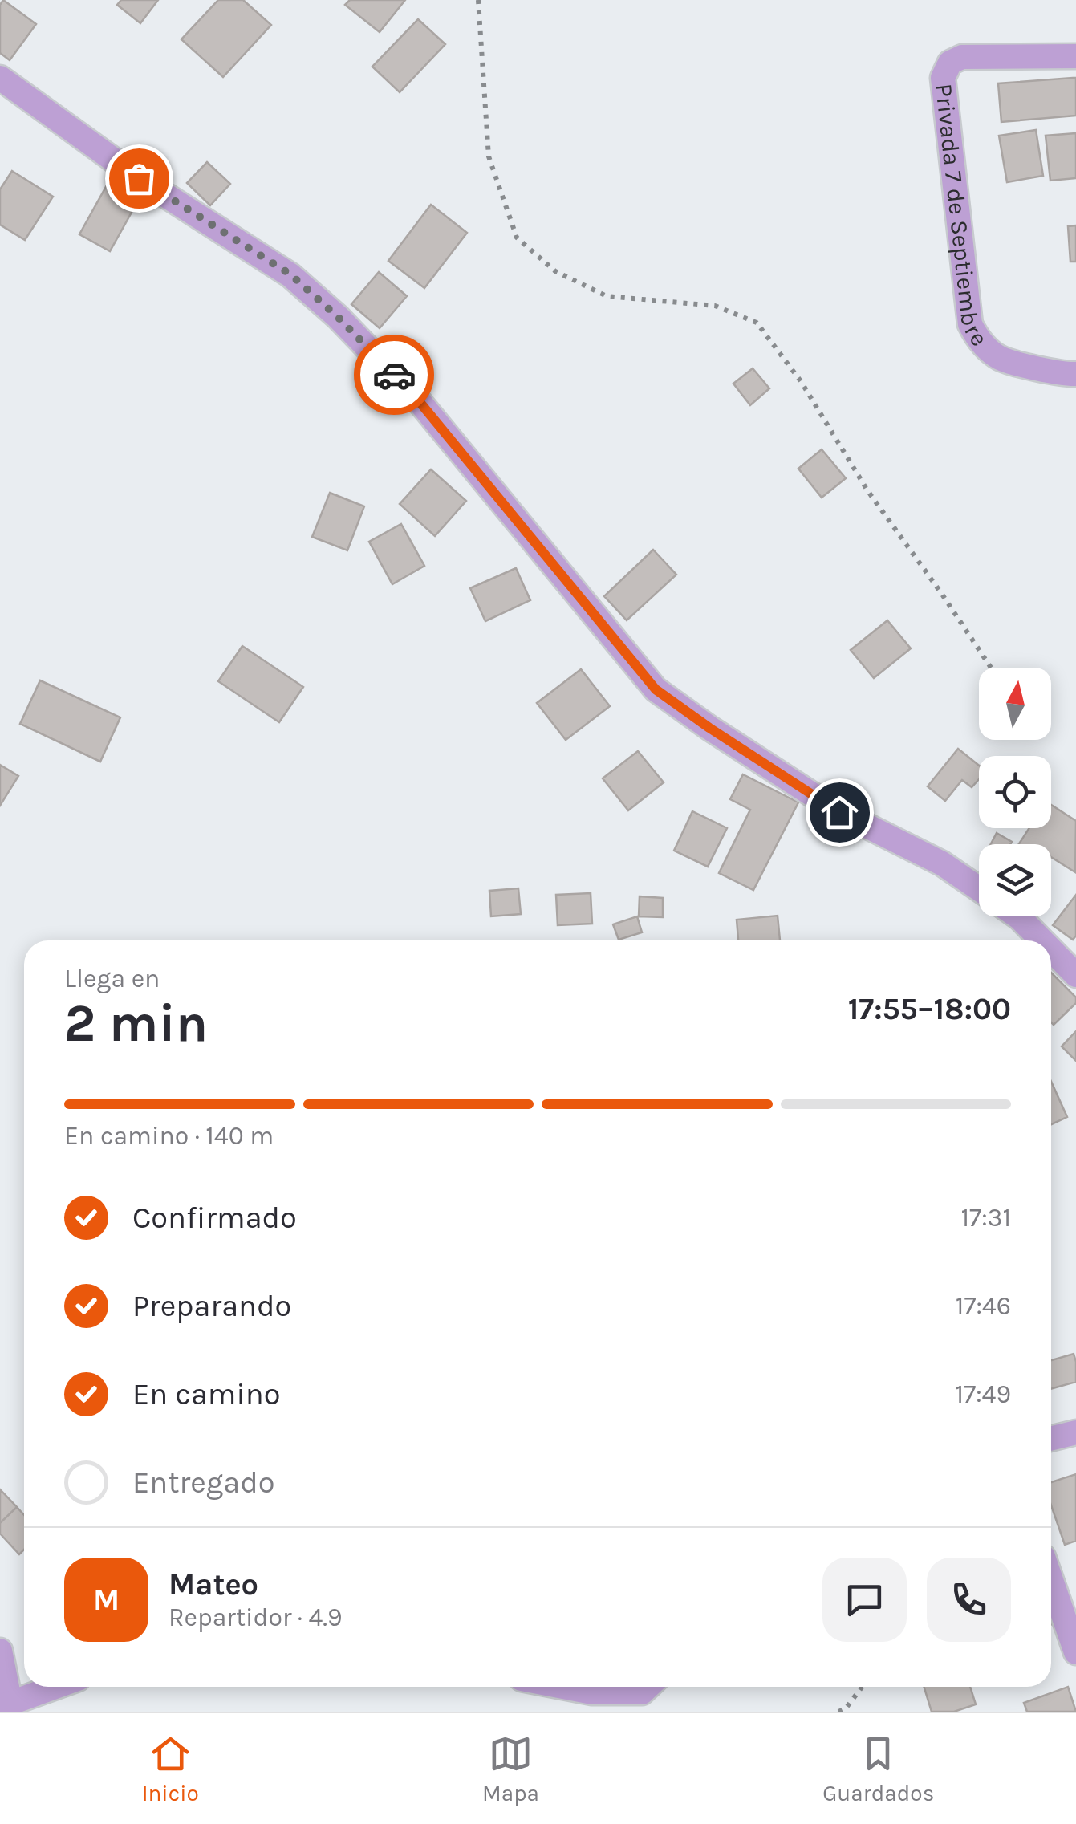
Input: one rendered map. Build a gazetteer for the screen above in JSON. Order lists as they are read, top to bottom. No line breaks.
{"streets":{"street":["Privada 7 de Septiembre"]},"north":"top","page":{"heading":["2 min","Llega en","17:55–18:00"],"panel":["Mateo","Repartidor · 4.9"],"bar":"En camino · 140 m","list":[["Confirmado","17:31"],["Preparando","17:46"],["En camino","17:49"],"Entregado"],"round":"M","tabs":["Inicio","Mapa","Guardados"]}}
